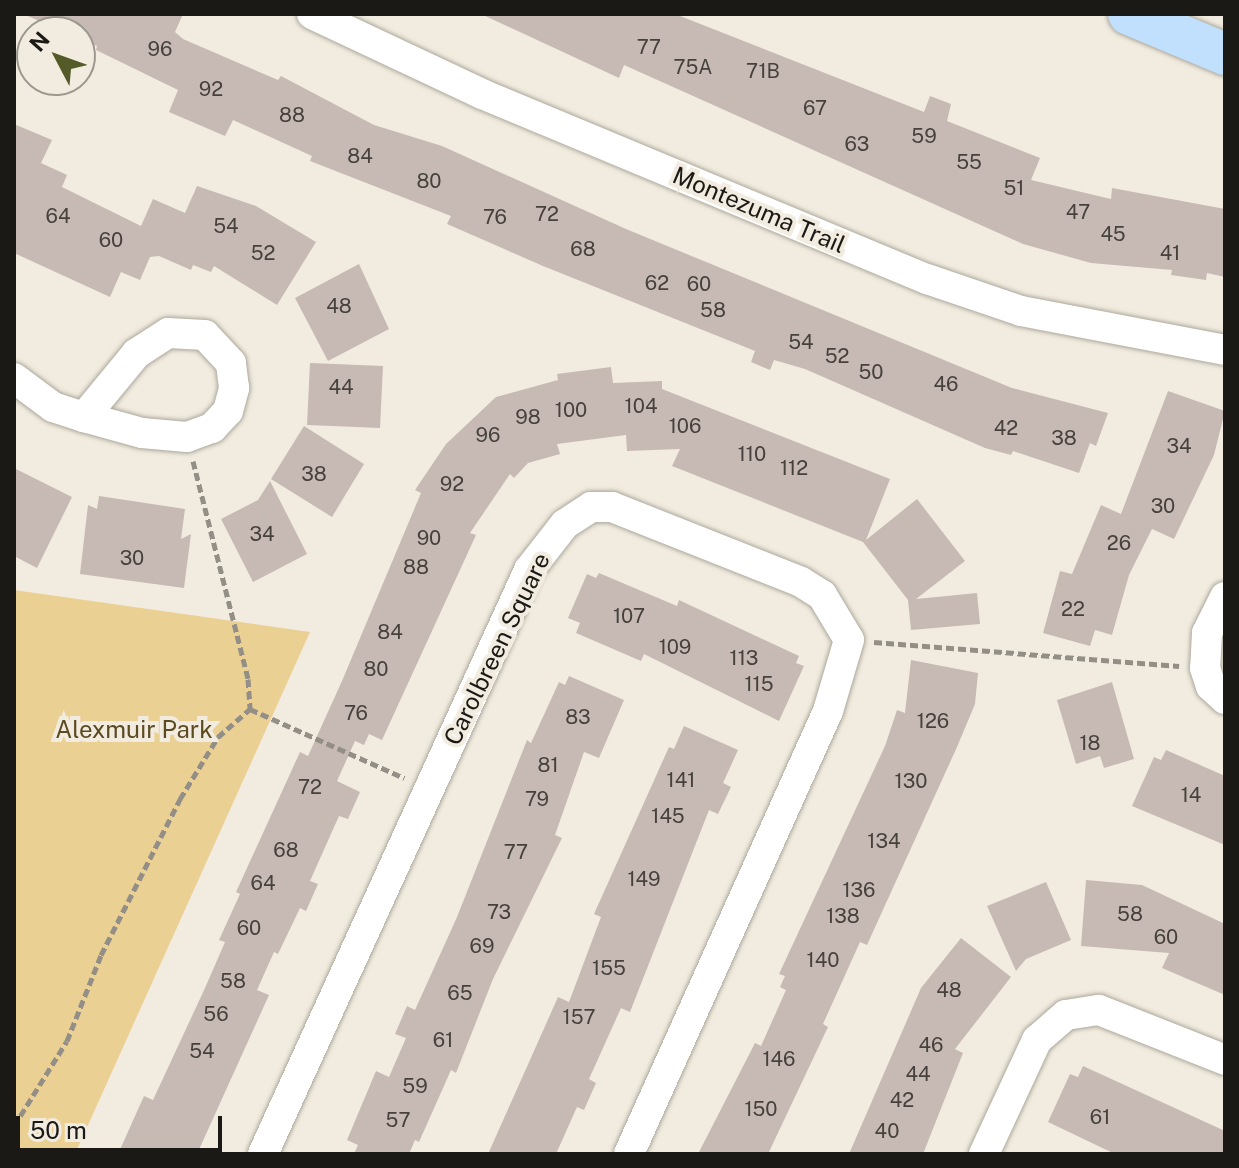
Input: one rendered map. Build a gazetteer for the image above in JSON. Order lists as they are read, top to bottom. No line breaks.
{"streets":{"street":["Montezuma Trail","Carolbreen Square"]},"parks":["Alexmuir Park"],"house_numbers":["77","96","75A","71B","92","67","88","59","63","84","55","80","51","47","72","64","76","54","45","60","68","52","41","62","60","48","58","54","52","50","46","44","104","100","98","106","42","96","38","34","110","112","38","92","30","34","90","26","30","88","22","107","84","109","113","80","115","76","83","126","18","81","141","130","72","14","79","145","134","68","77","149","64","136","73","58","138","60","60","69","140","155","58","48","65","56","157","61","46","54","146","44","59","42","150","61","57","40"],"scale_bar":"50 m","north":"top left"}
